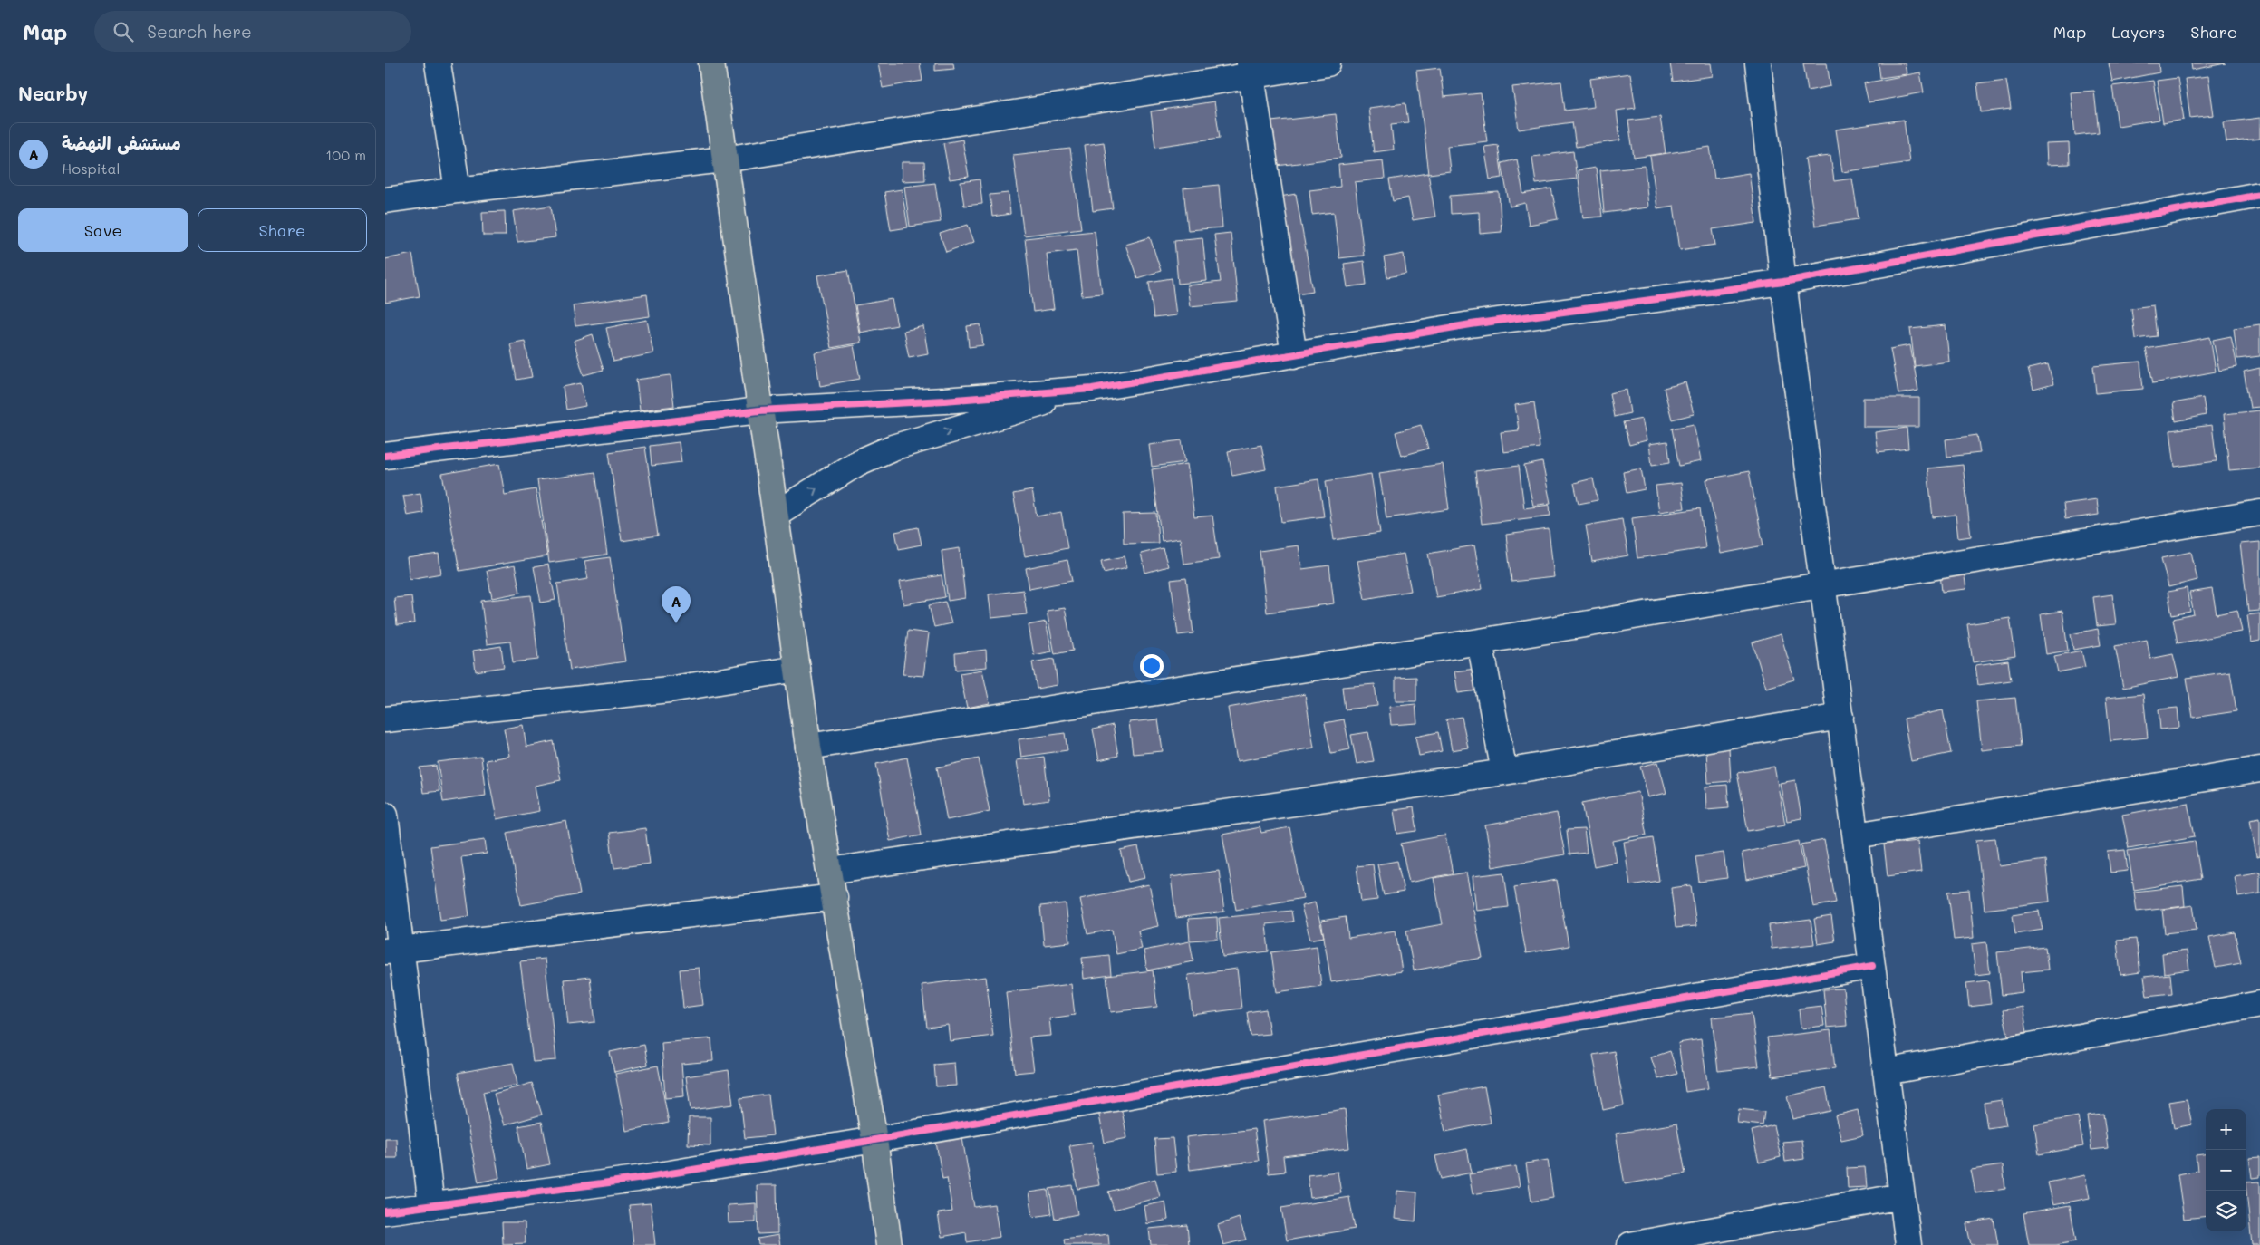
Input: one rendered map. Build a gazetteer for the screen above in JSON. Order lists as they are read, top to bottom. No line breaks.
{"page":{"header":"Map","search":"Search here","nav":["Map","Layers","Share"],"heading":"Nearby","list":[{"mark":"A","name":"مستشفى النهضة","note":"Hospital","value":"100 m"}],"buttons":["Save","Share"],"pins":"A","map_buttons":["+","−"]}}
